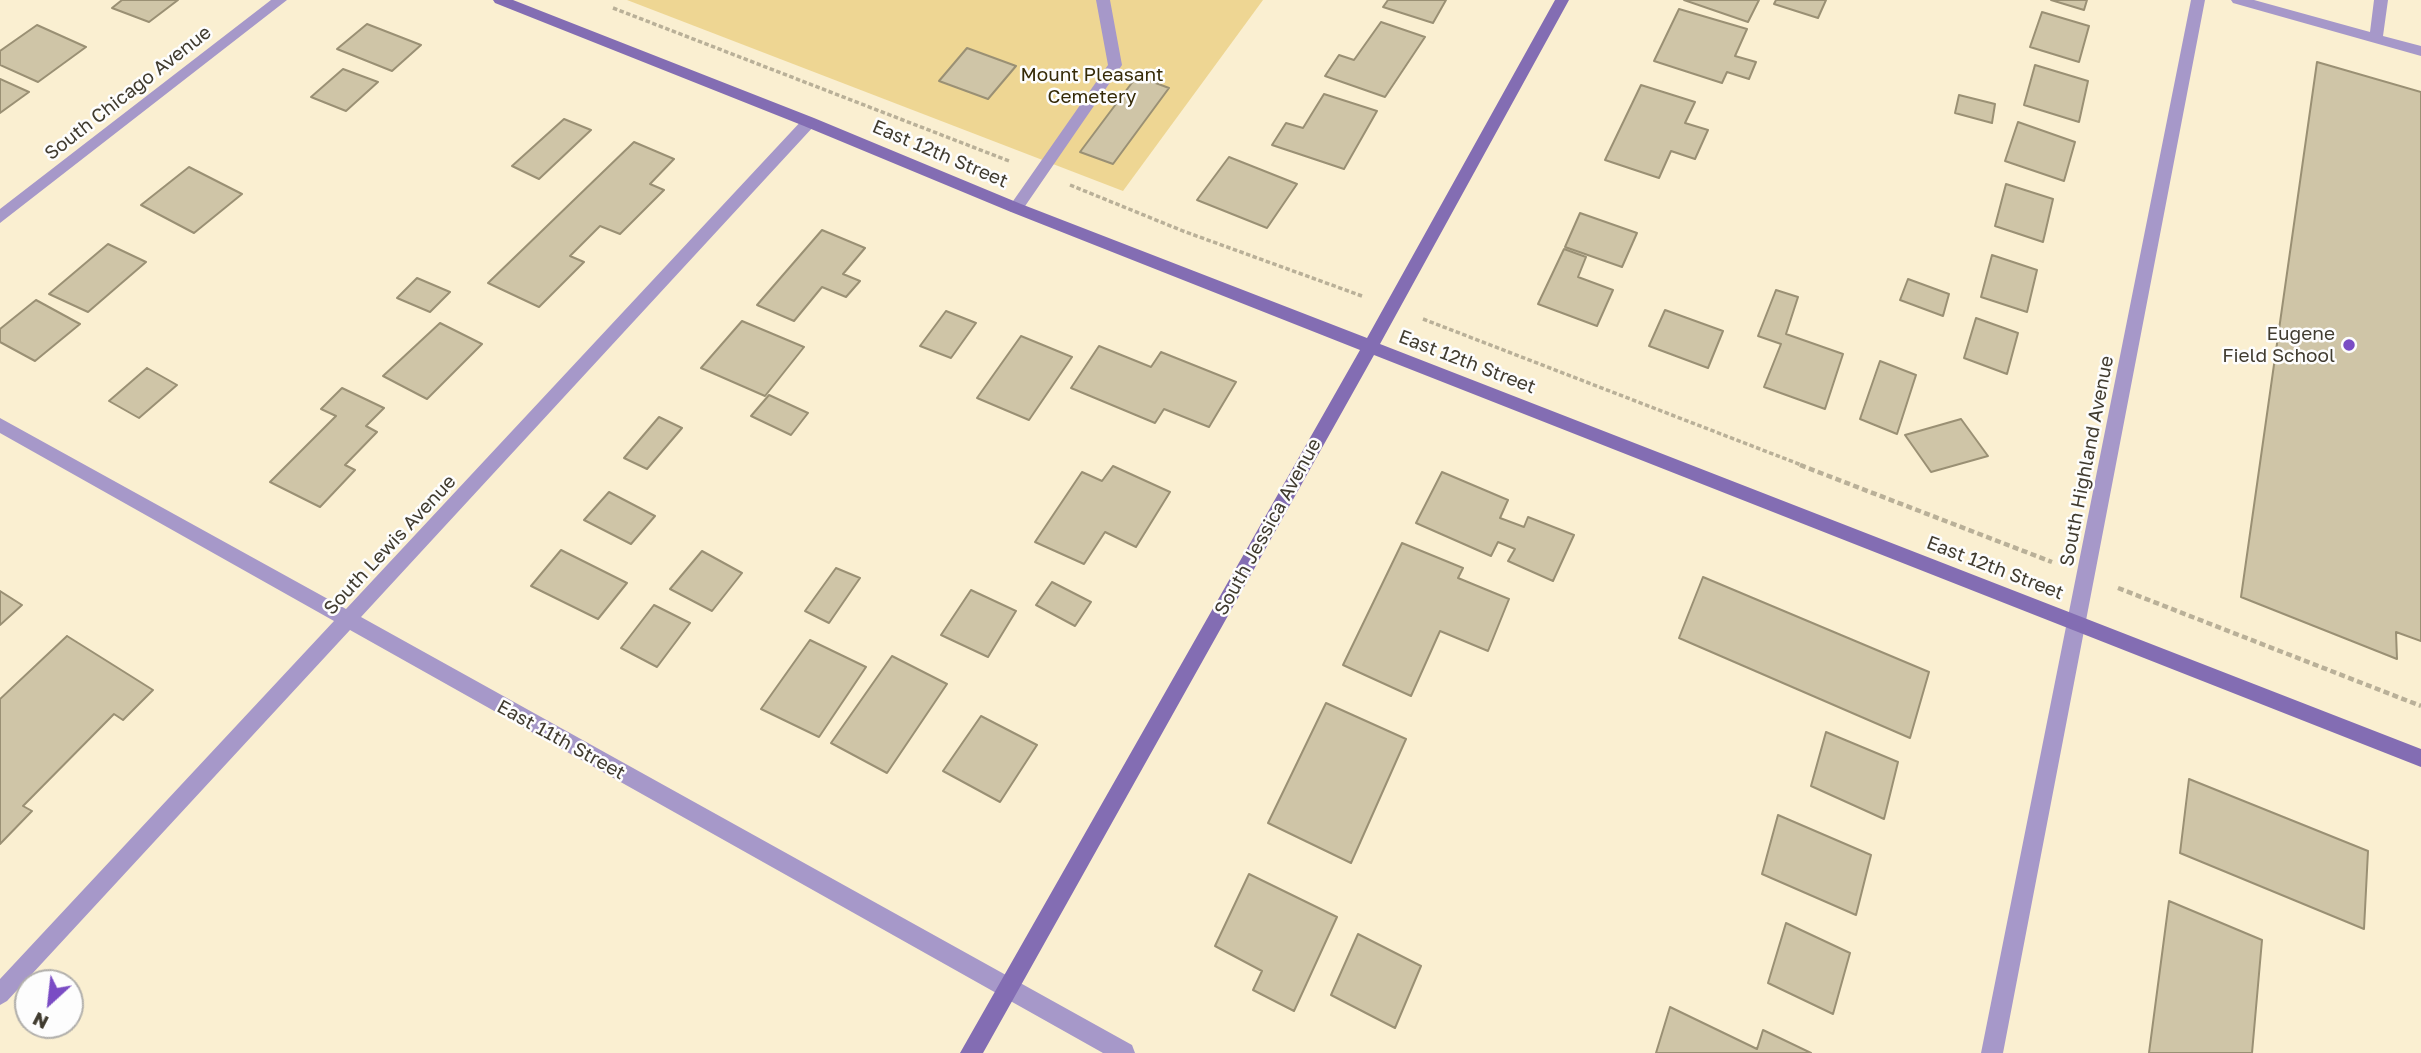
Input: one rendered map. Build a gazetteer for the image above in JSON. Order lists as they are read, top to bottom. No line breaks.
{"streets":{"street":["South Chicago Avenue","East 12th Street","South Highland Avenue","South Jessica Avenue","South Lewis Avenue","East 11th Street"]},"crossings":[["East 12th Street","South Highland Avenue"],["East 12th Street","South Jessica Avenue"],["East 12th Street","South Lewis Avenue"],["South Jessica Avenue","East 11th Street"],["South Lewis Avenue","East 11th Street"]],"parks":["Mount Pleasant Cemetery"],"places":["Eugene Field School"],"north":"bottom left"}
